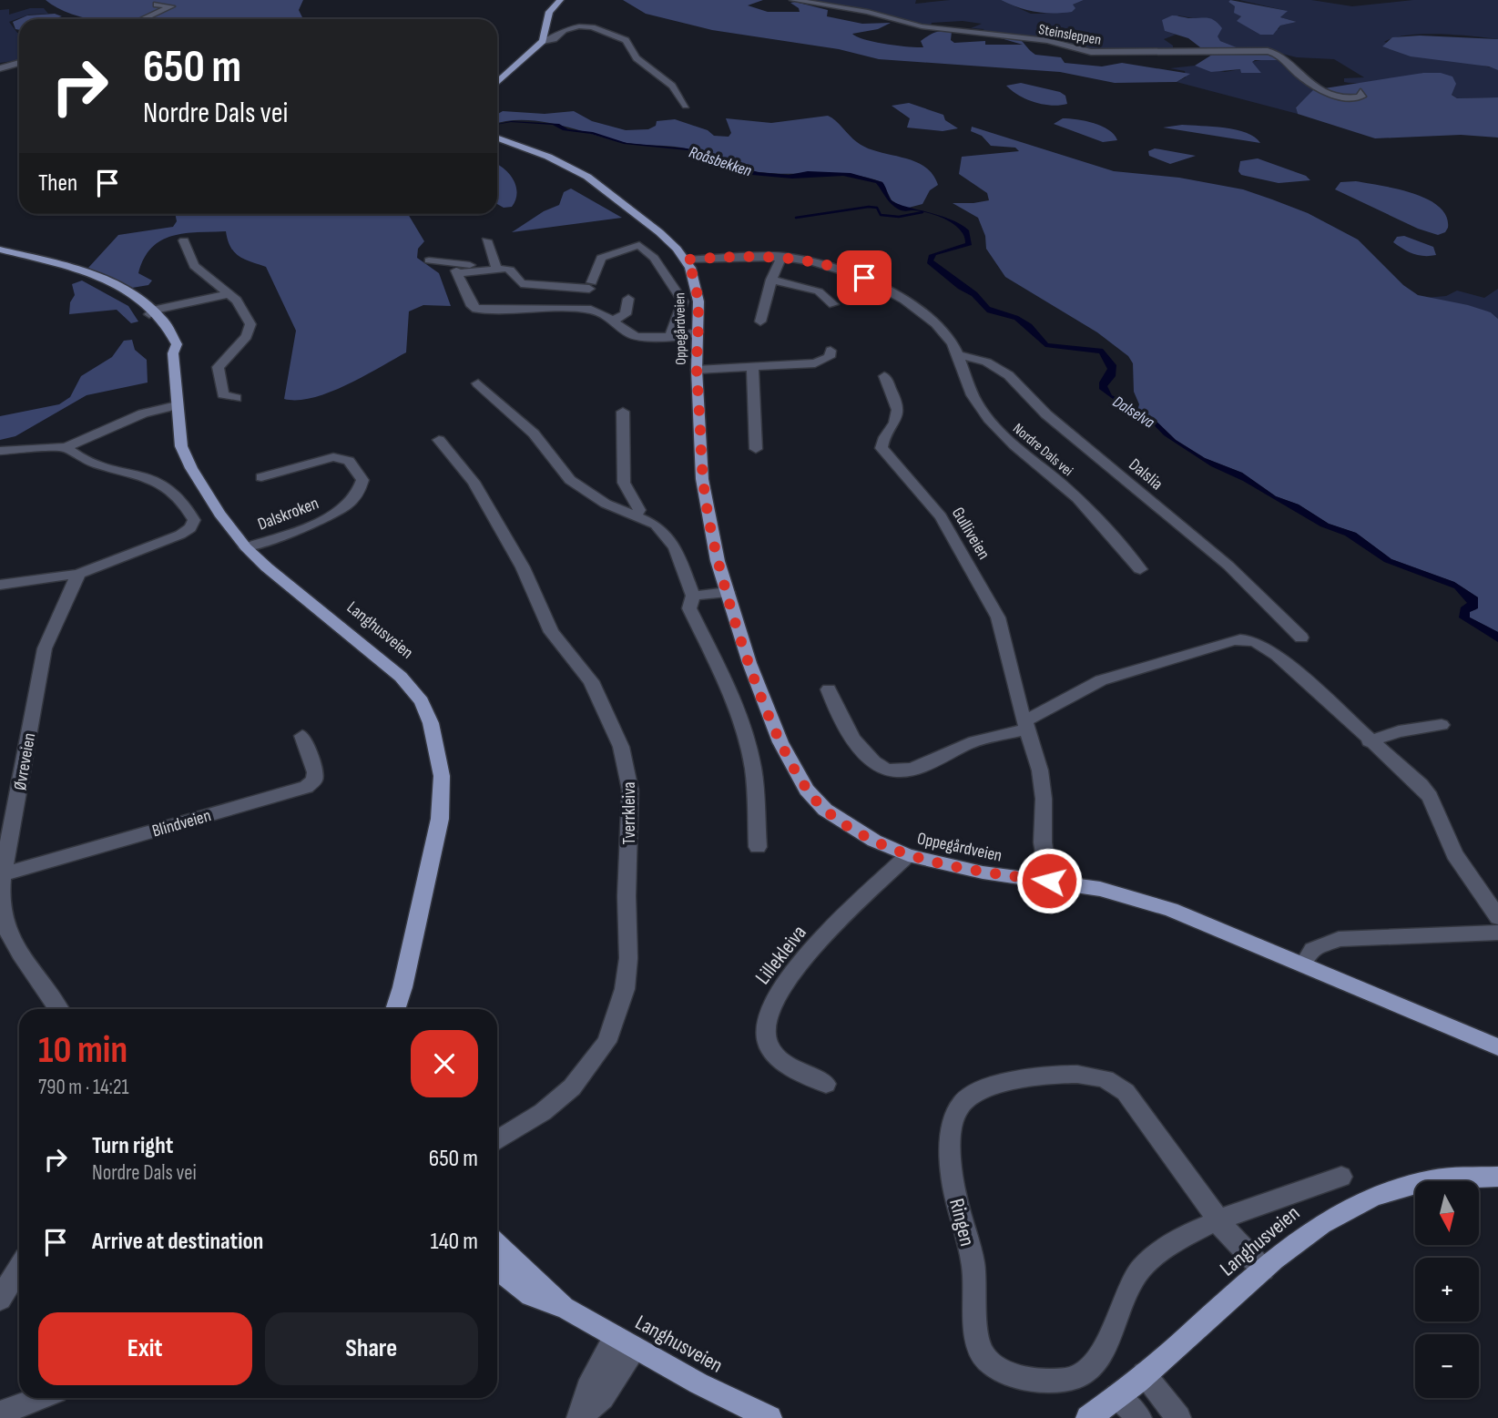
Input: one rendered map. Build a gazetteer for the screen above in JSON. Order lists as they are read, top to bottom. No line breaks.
{"streets":{"main road":["Oppegårdveien","Langhusveien"],"street":["Steinsleppen","Nordre Dals vei","Dalslia","Dalskroken","Gulliveien","Øvreveien","Tverrkleiva","Blindveien","Lillekleiva","Ringen"]},"crossings":[["Oppegårdveien","Nordre Dals vei"],["Oppegårdveien","Gulliveien"],["Oppegårdveien","Lillekleiva"],["Nordre Dals vei","Dalslia"],["Dalskroken","Langhusveien"],["Langhusveien","Ringen"],["Øvreveien","Blindveien"]],"water":["Roåsbekken","Dalselva"],"north":"bottom","page":{"turn":["650 m","Nordre Dals vei"],"then":"Then","heading":["10 min","790 m · 14:21"],"list":[{"name":"Turn right","note":"Nordre Dals vei","value":"650 m"},{"name":"Arrive at destination","value":"140 m"}],"map_buttons":["+","−"],"buttons":["Exit","Share"]}}
